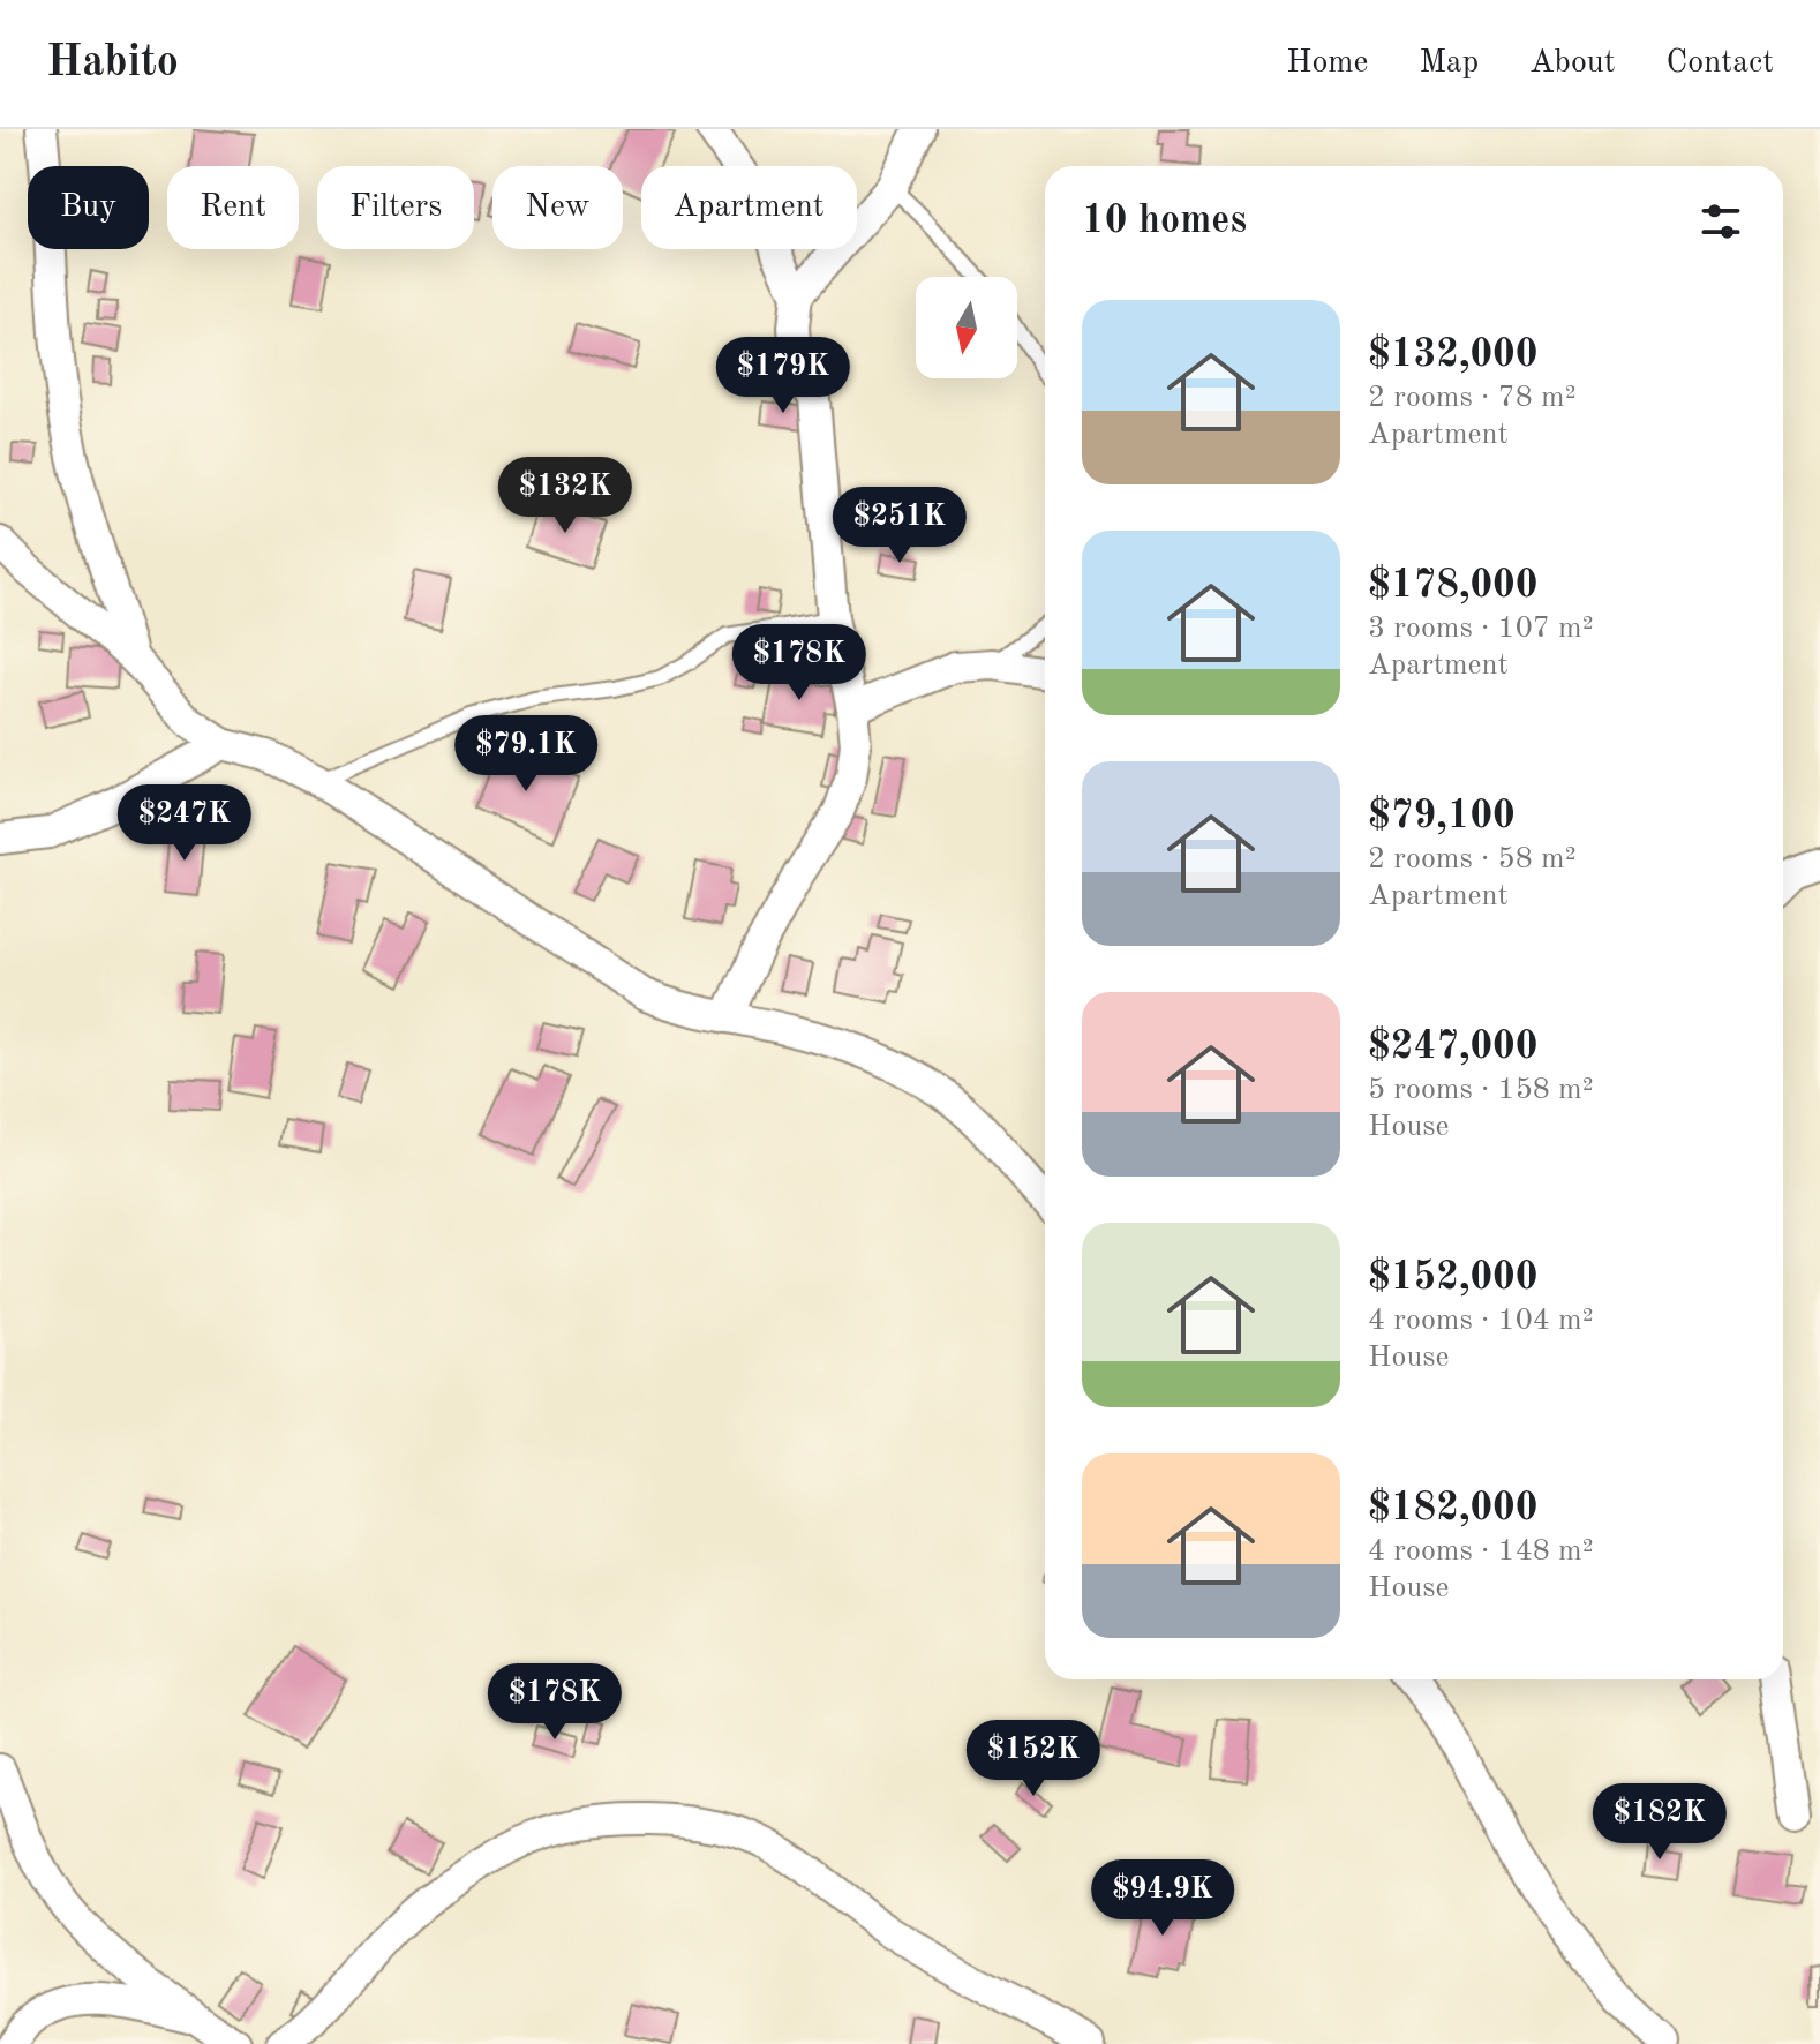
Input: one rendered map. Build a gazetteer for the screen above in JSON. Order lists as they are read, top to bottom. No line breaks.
{"north":"bottom","page":{"header":"Habito","nav":["Home","Map","About","Contact"],"chip":["Buy","Rent","Filters","New","Apartment"],"heading":"10 homes","list":[{"name":"$132,000","note":"2 rooms · 78 m² · Apartment"},{"name":"$178,000","note":"3 rooms · 107 m² · Apartment"},{"name":"$79,100","note":"2 rooms · 58 m² · Apartment"},{"name":"$247,000","note":"5 rooms · 158 m² · House"},{"name":"$152,000","note":"4 rooms · 104 m² · House"},{"name":"$182,000","note":"4 rooms · 148 m² · House"}],"price":["$179K","$132K","$251K","$178K","$79.1K","$247K","$178K","$152K","$182K","$94.9K"]}}
